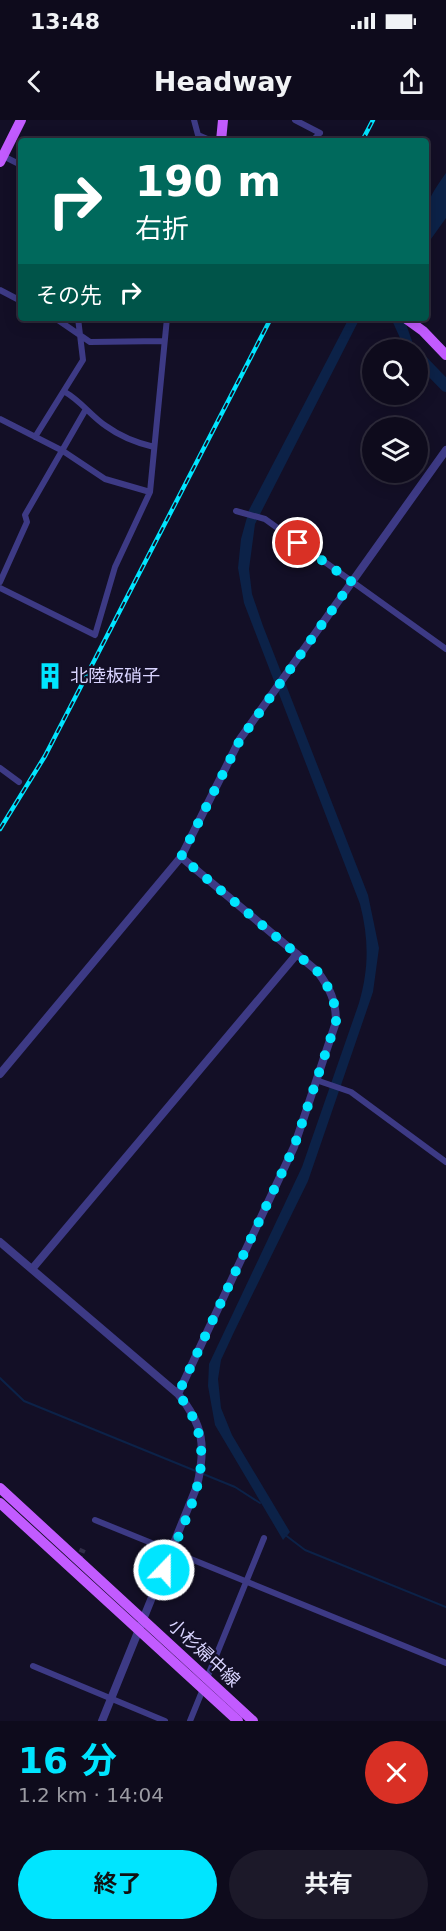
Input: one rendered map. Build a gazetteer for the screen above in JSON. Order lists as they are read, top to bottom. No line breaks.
{"streets":{"main road":["小杉婦中線"]},"places":{"building":["北陸板硝子"]},"page":{"status":"13:48","header":"Headway","turn":["190 m","右折"],"then":"その先","heading":["16 分","1.2 km · 14:04"],"buttons":["終了","共有"]}}
